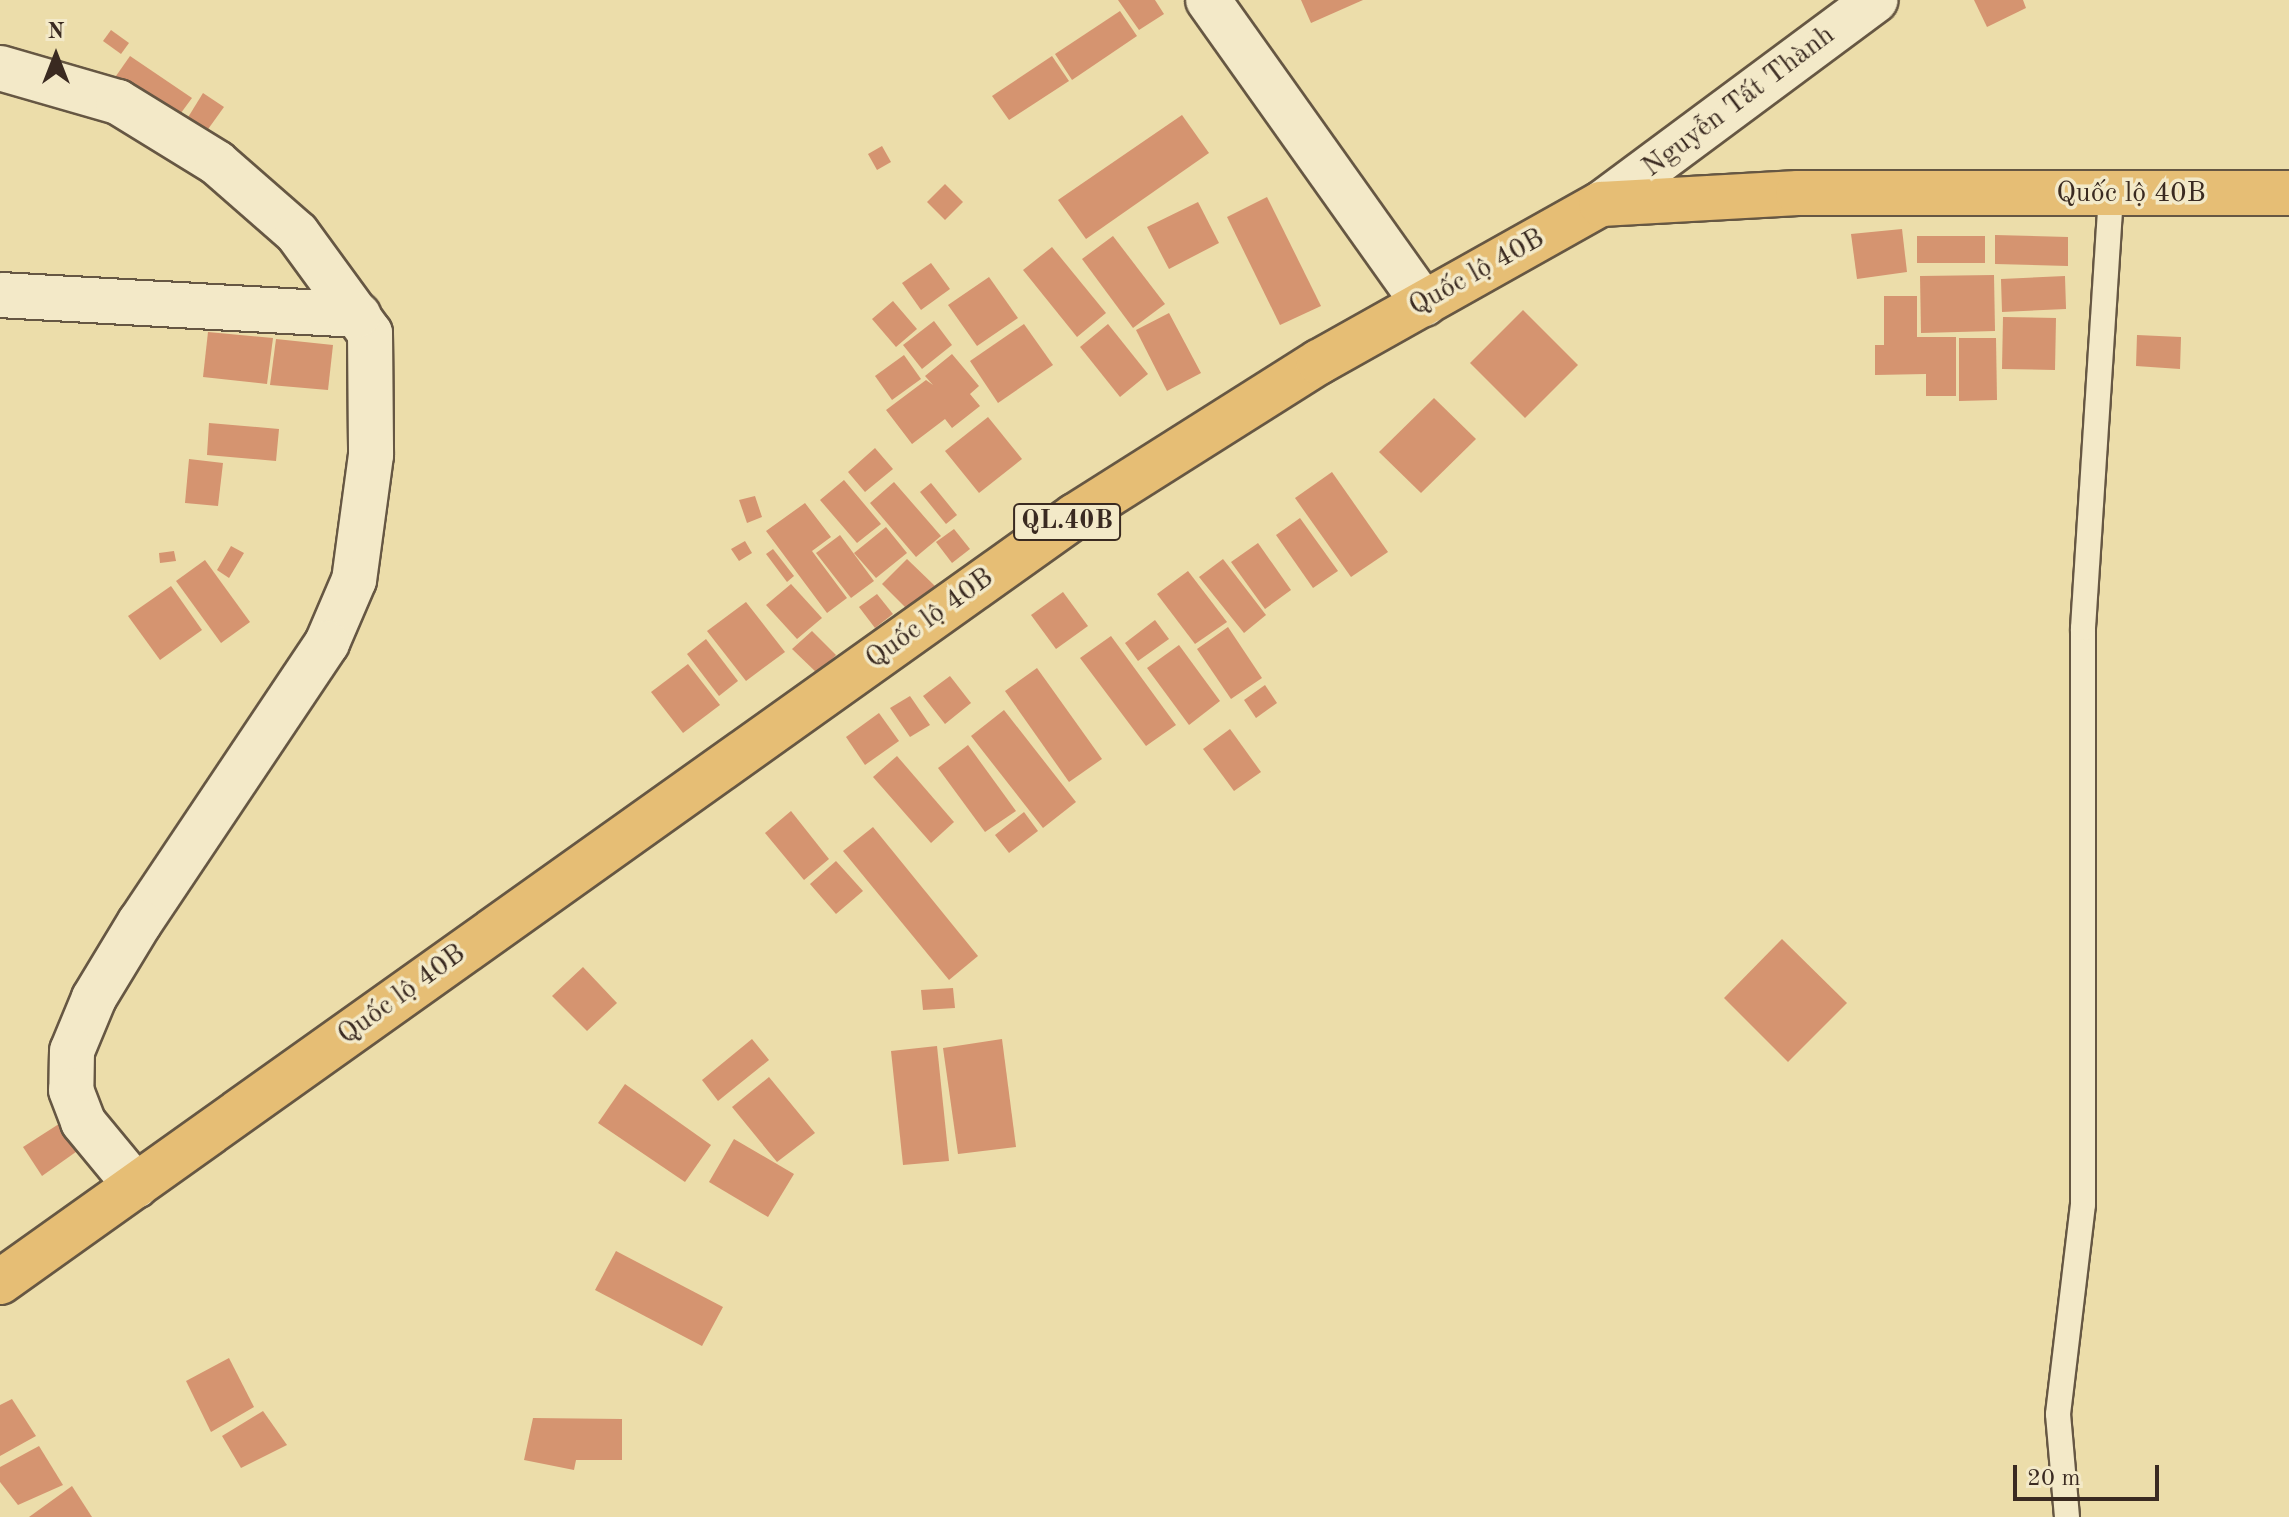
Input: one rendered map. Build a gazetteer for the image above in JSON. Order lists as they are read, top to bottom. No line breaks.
{"streets":{"highway":["Quốc lộ 40B","QL.40B"],"street":["Nguyễn Tất Thành"]},"crossings":[["Nguyễn Tất Thành","Quốc lộ 40B"]],"scale_bar":"20 m","north":"top"}
